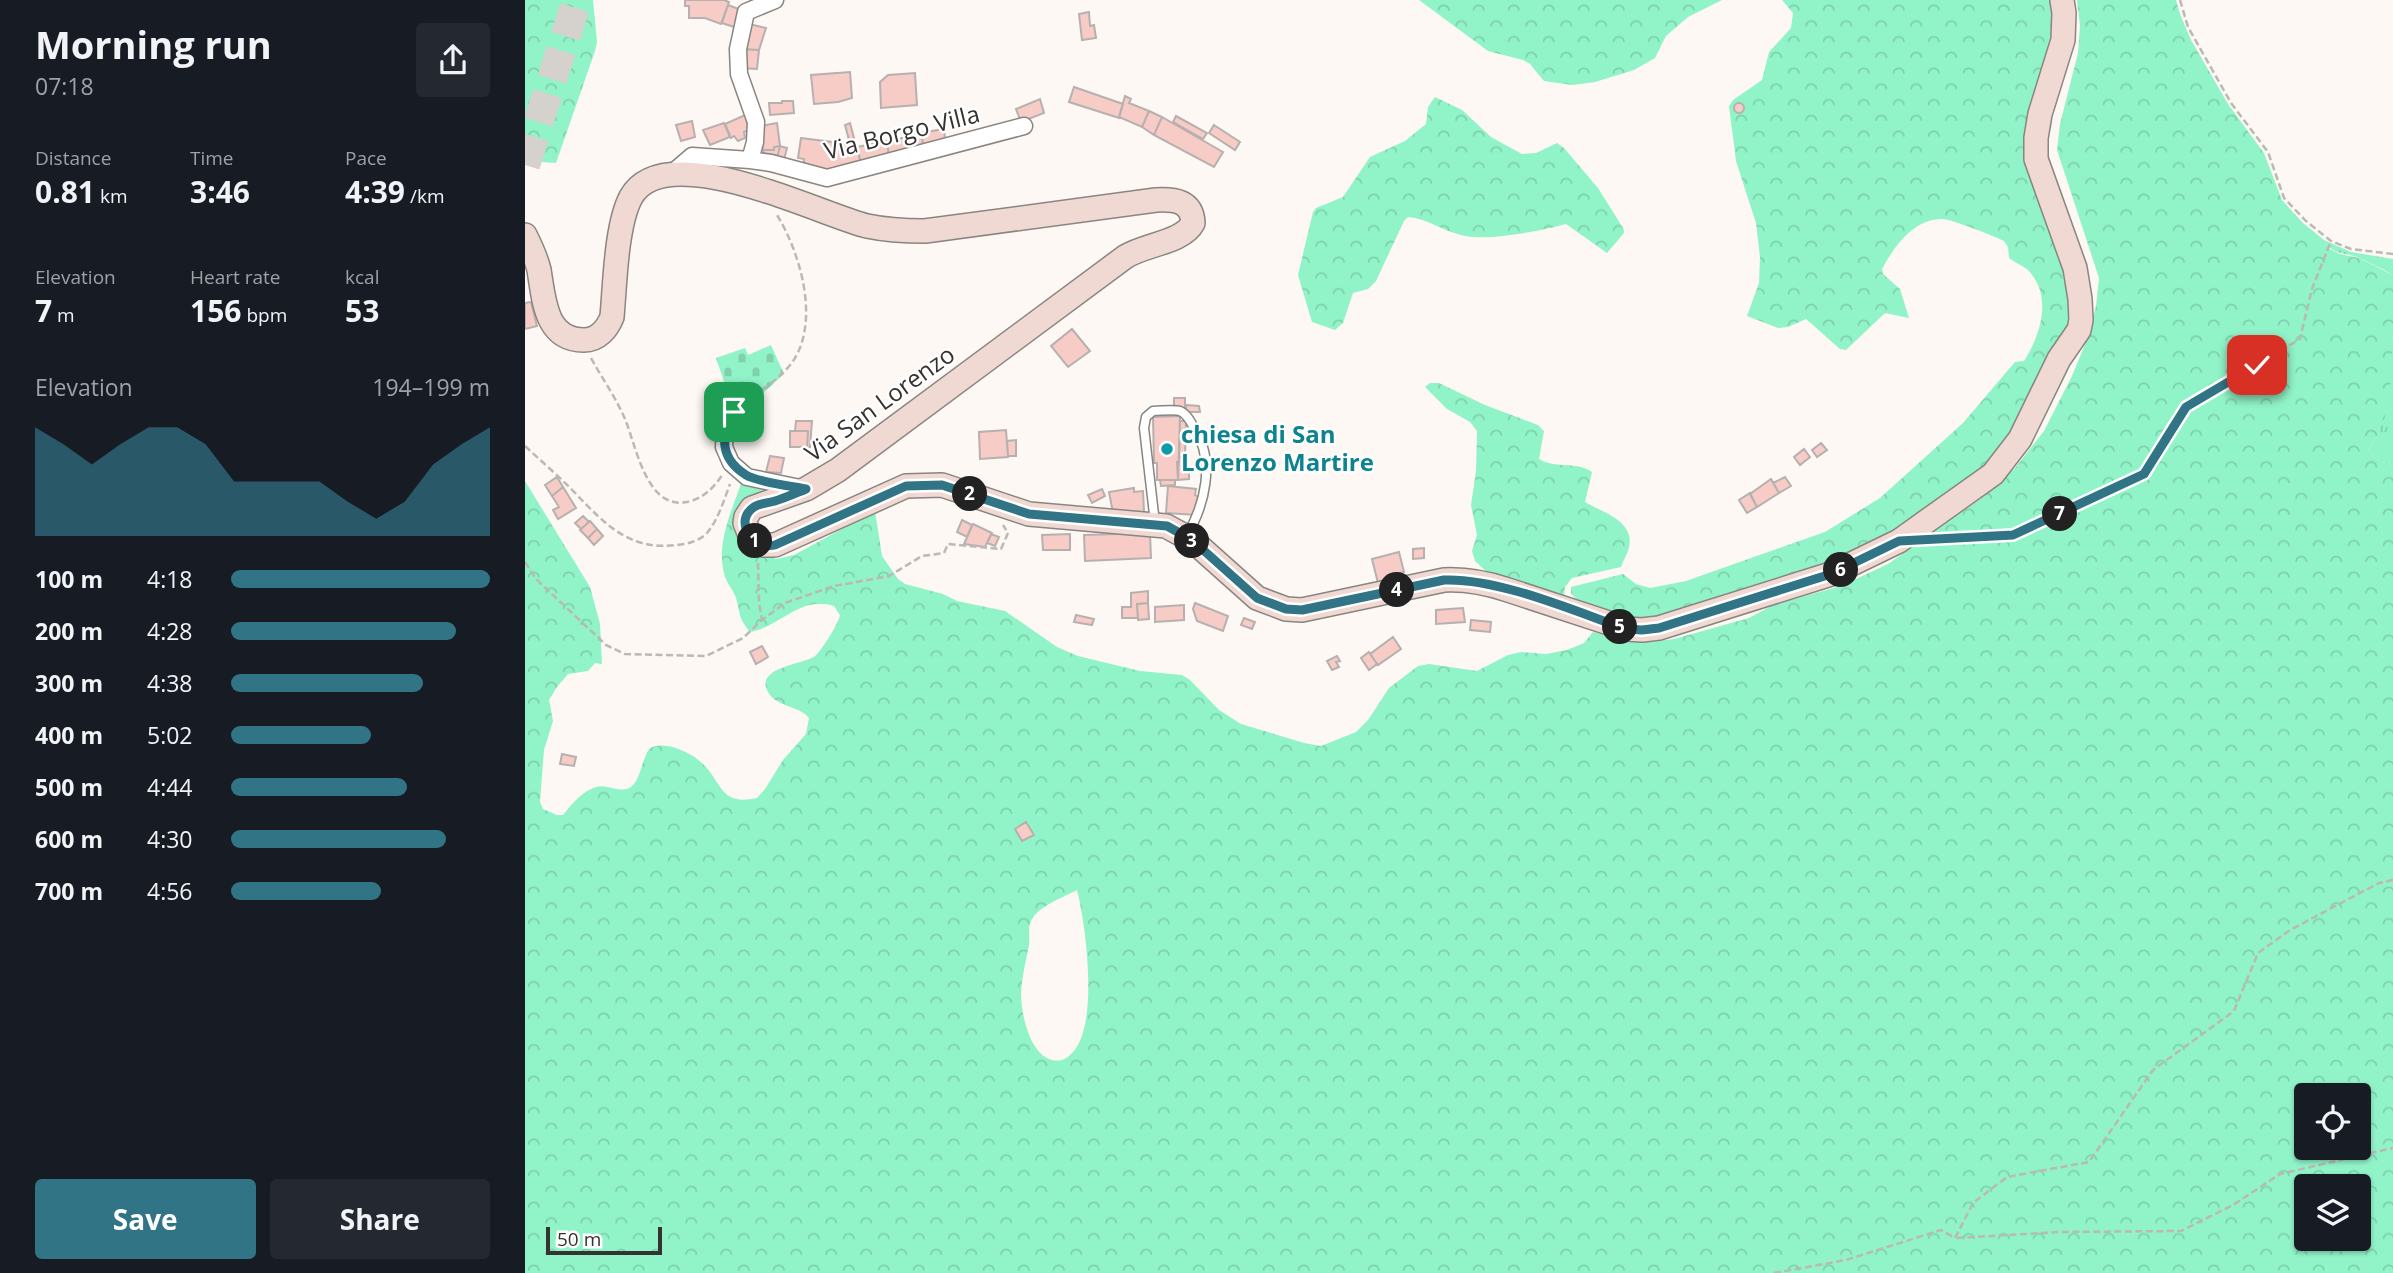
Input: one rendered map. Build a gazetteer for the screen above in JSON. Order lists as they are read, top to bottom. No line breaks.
{"streets":{"street":["Via Borgo Villa","Via San Lorenzo"]},"crossings":[["Via Borgo Villa","Via San Lorenzo"]],"places":["chiesa di San Lorenzo Martire"],"scale_bar":"50 m","page":{"heading":["Morning run","07:18"],"stats":[["Distance","0.81 km"],["Time","3:46"],["Pace","4:39 /km"],["Elevation","7 m"],["Heart rate","156 bpm"],["kcal","53"]],"chart":["Elevation","194–199 m"],"pins":["2","7","1","3","6","4","5"],"list":[{"name":"100 m","note":"4:18"},{"name":"200 m","note":"4:28"},{"name":"300 m","note":"4:38"},{"name":"400 m","note":"5:02"},{"name":"500 m","note":"4:44"},{"name":"600 m","note":"4:30"},{"name":"700 m","note":"4:56"}],"buttons":["Save","Share"],"scale":"50 m"}}
